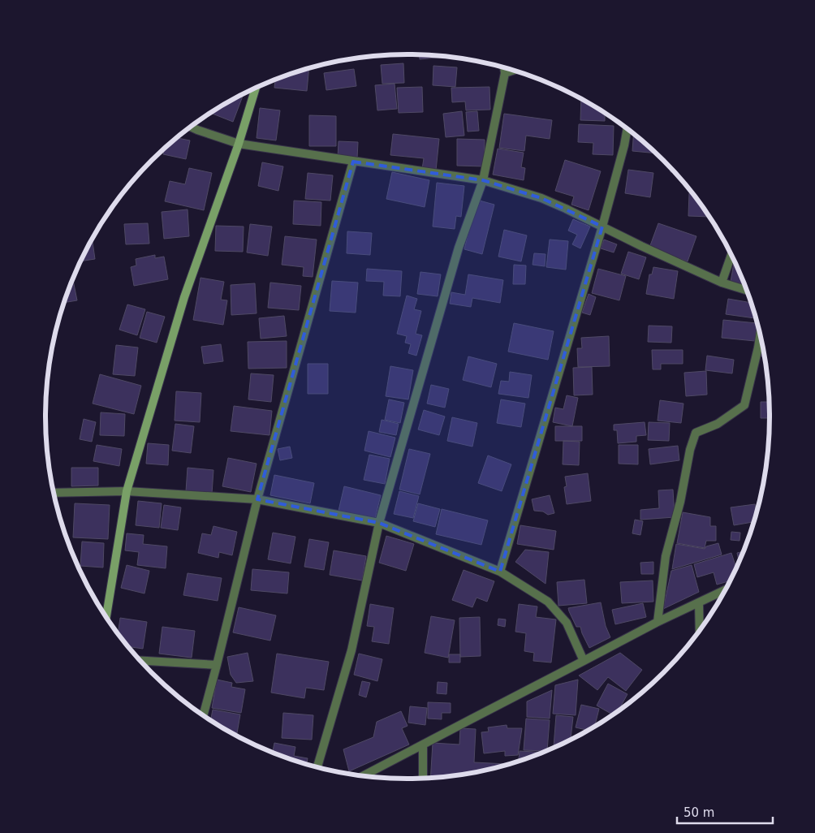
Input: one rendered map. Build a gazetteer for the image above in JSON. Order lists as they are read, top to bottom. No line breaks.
{"scale_bar":"50 m"}
